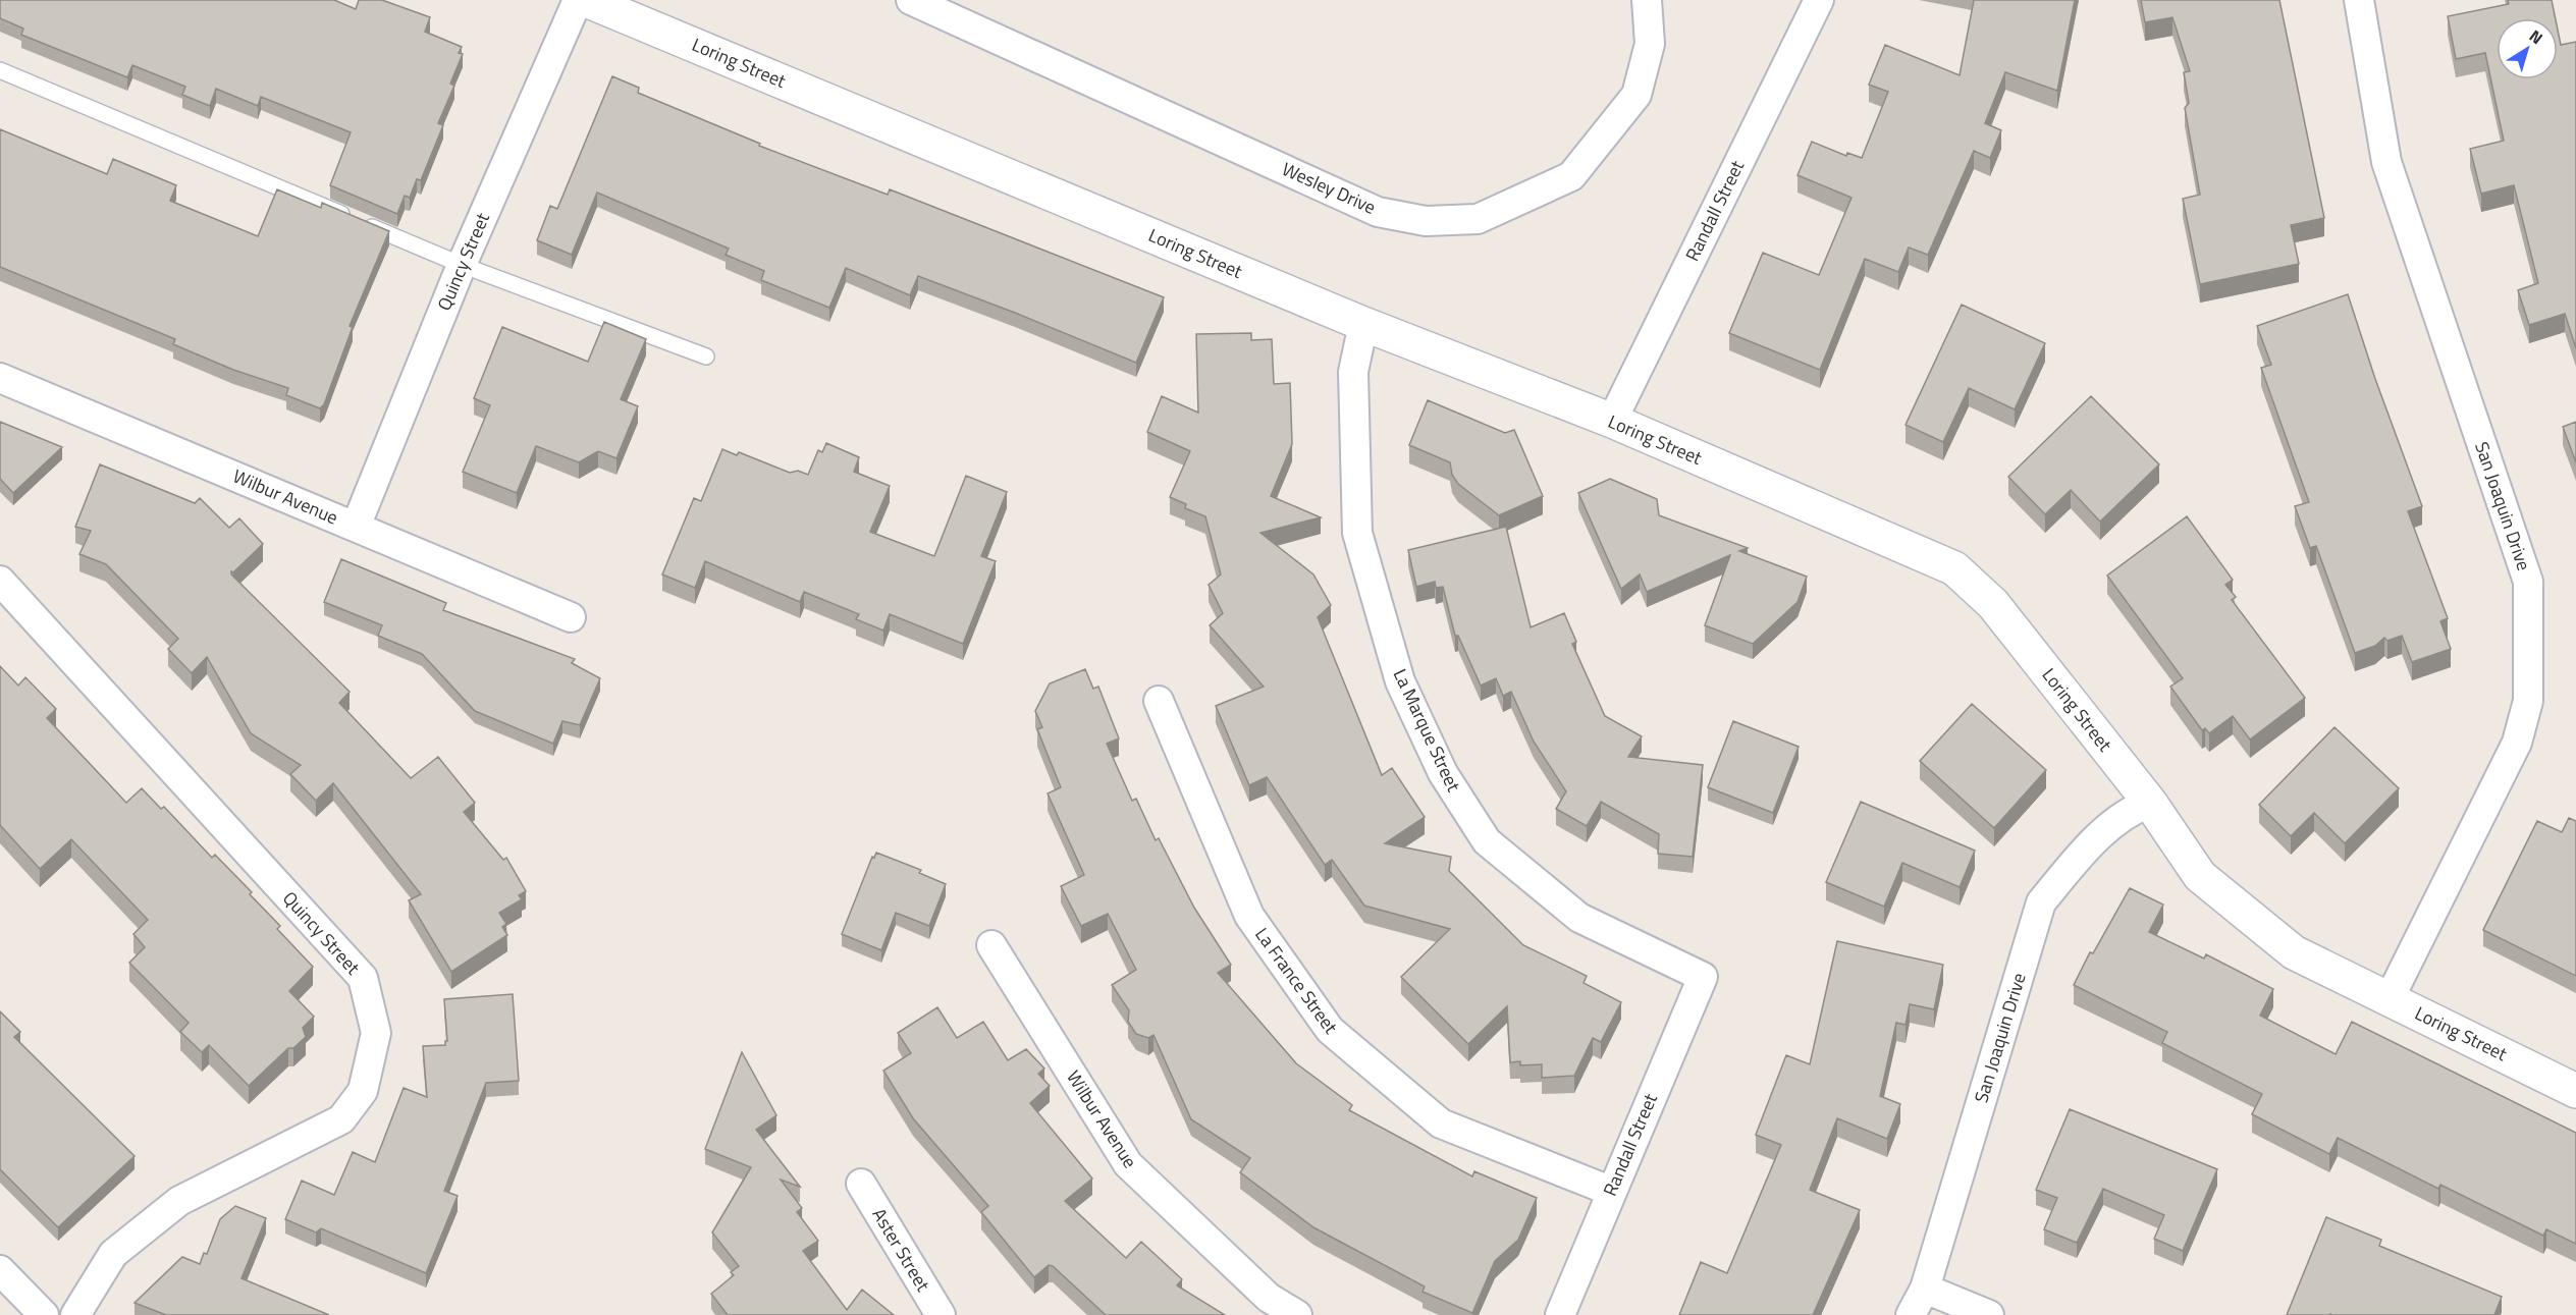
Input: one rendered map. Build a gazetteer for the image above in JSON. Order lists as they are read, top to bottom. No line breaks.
{"streets":{"street":["Loring Street","Wesley Drive","Randall Street","Quincy Street","Wilbur Avenue","San Joaquin Drive","La Marque Street","La France Street","Aster Street"]},"crossings":[["Loring Street","Randall Street"],["Loring Street","San Joaquin Drive"],["Loring Street","La Marque Street"],["Randall Street","La Marque Street"],["Randall Street","La France Street"],["Quincy Street","Wilbur Avenue"]],"north":"top right"}
